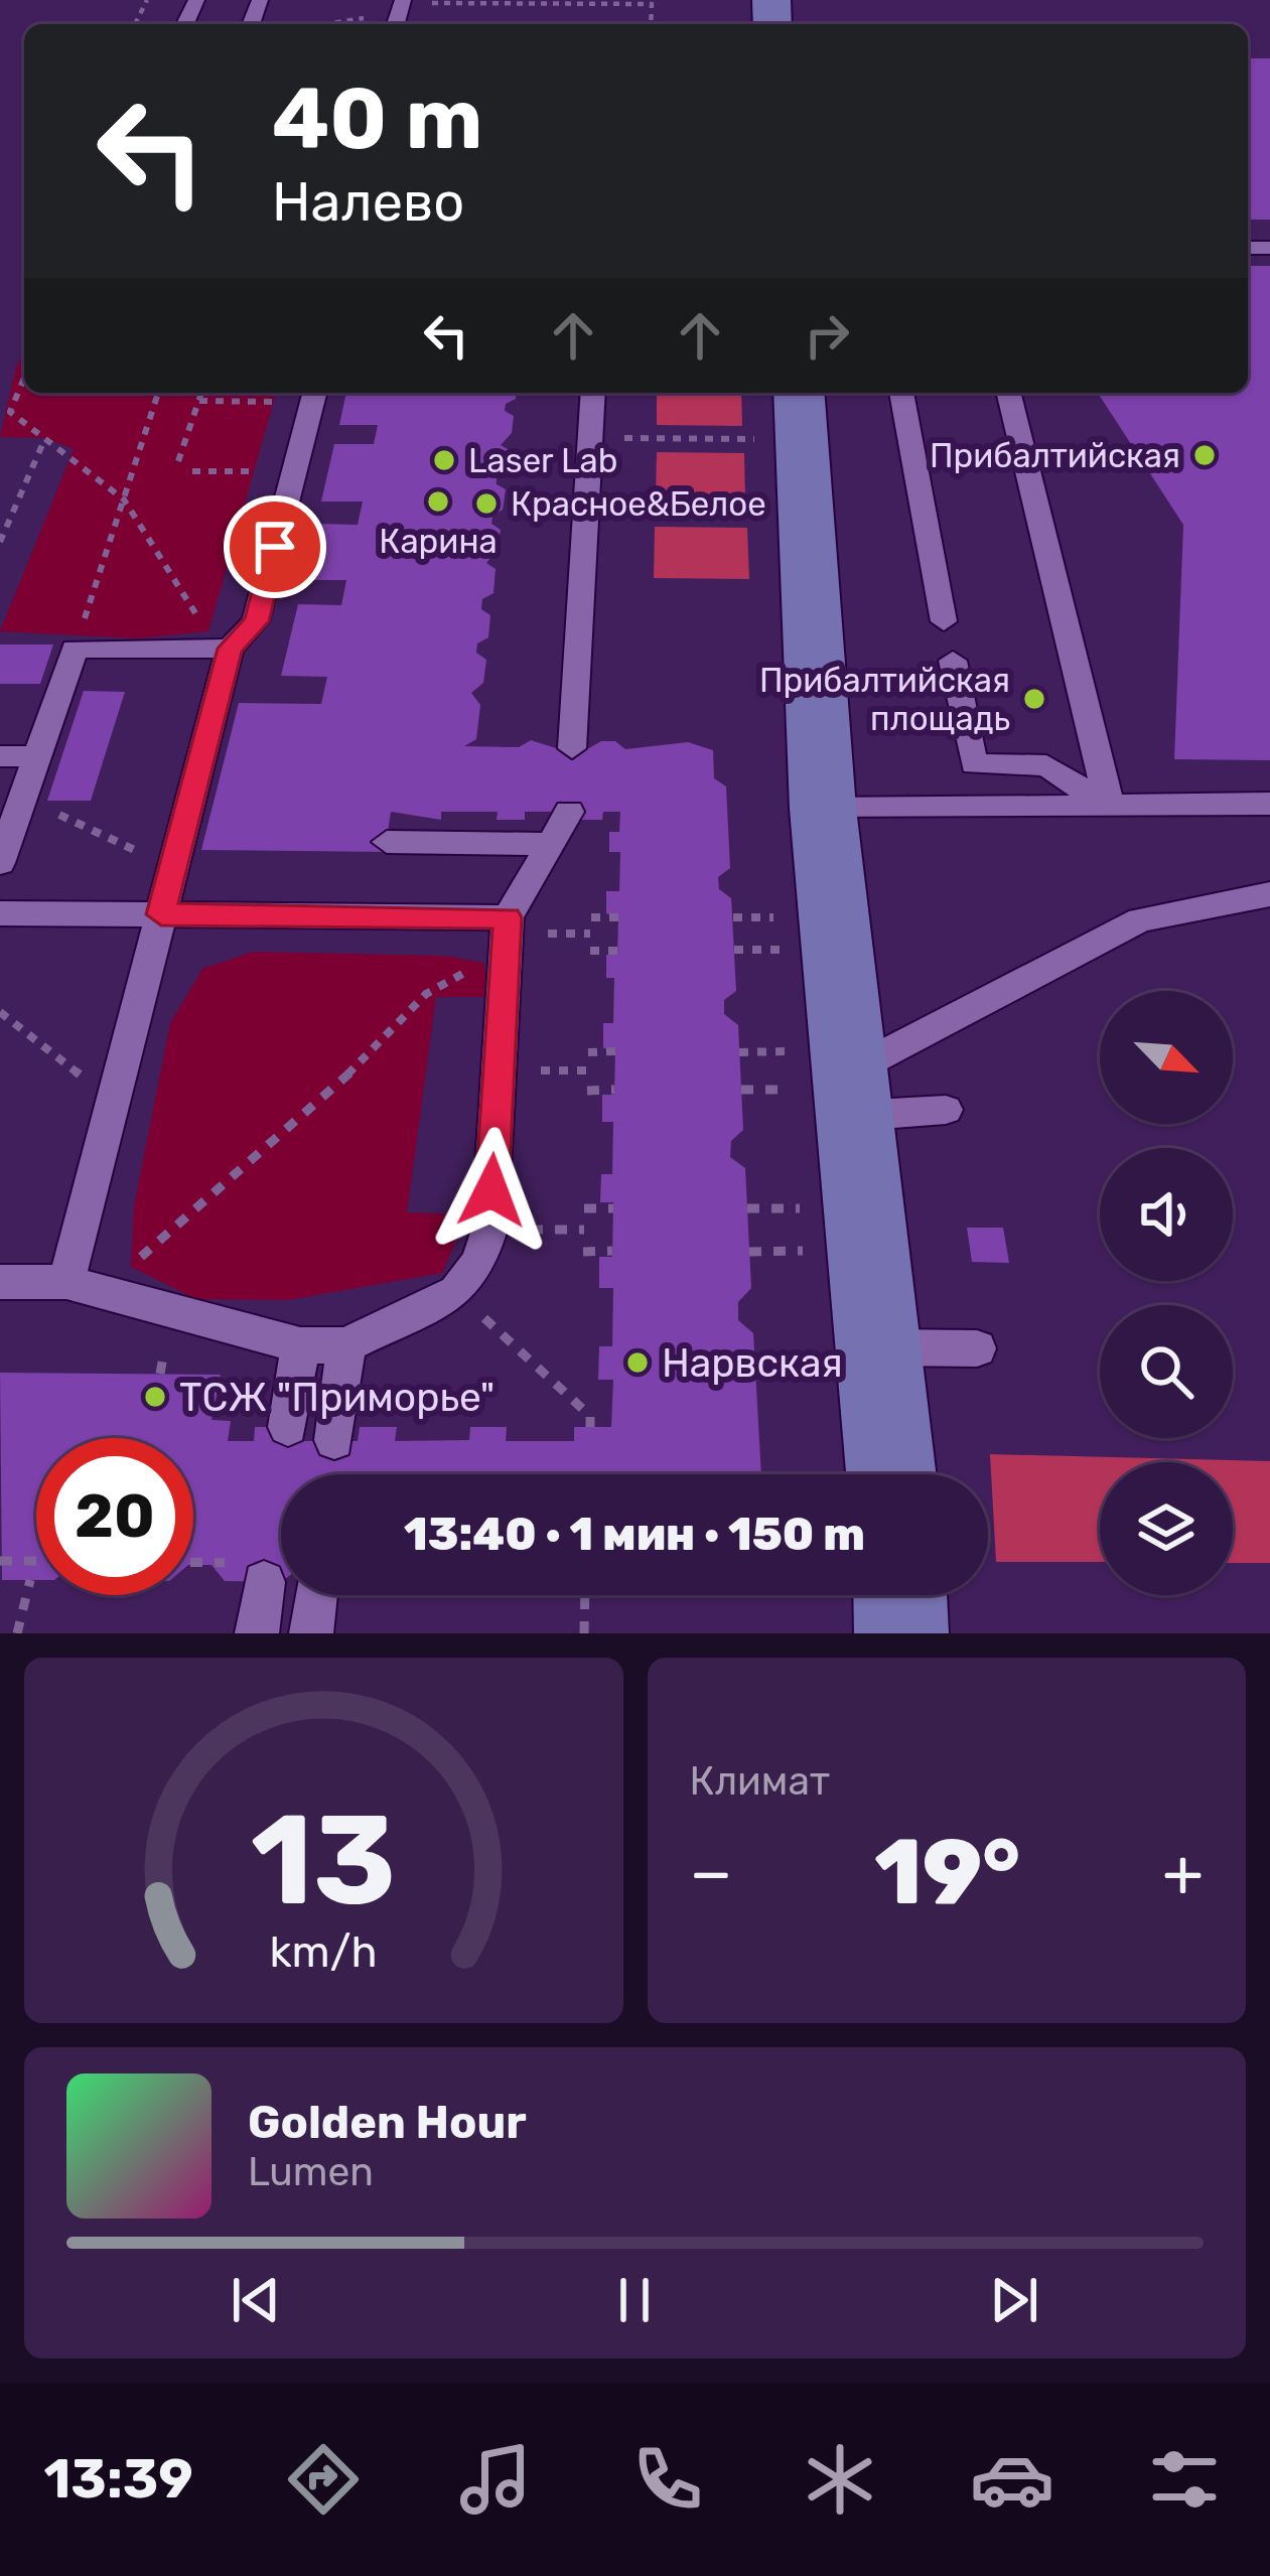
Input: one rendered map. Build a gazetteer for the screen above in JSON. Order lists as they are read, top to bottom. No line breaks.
{"places":["Прибалтийская","Laser Lab","Карина","Красное&Белое","Прибалтийская площадь","Нарвская","ТСЖ \"Приморье\""],"north":"bottom right","page":{"turn":["40 m","Налево"],"limit":"20","trip":"13:40 · 1 мин · 150 m","tile":"Климат","heat":["−","19°","+"],"song":["Golden Hour","Lumen"],"tabs":"13:39","gauge":["13","km/h"]}}
